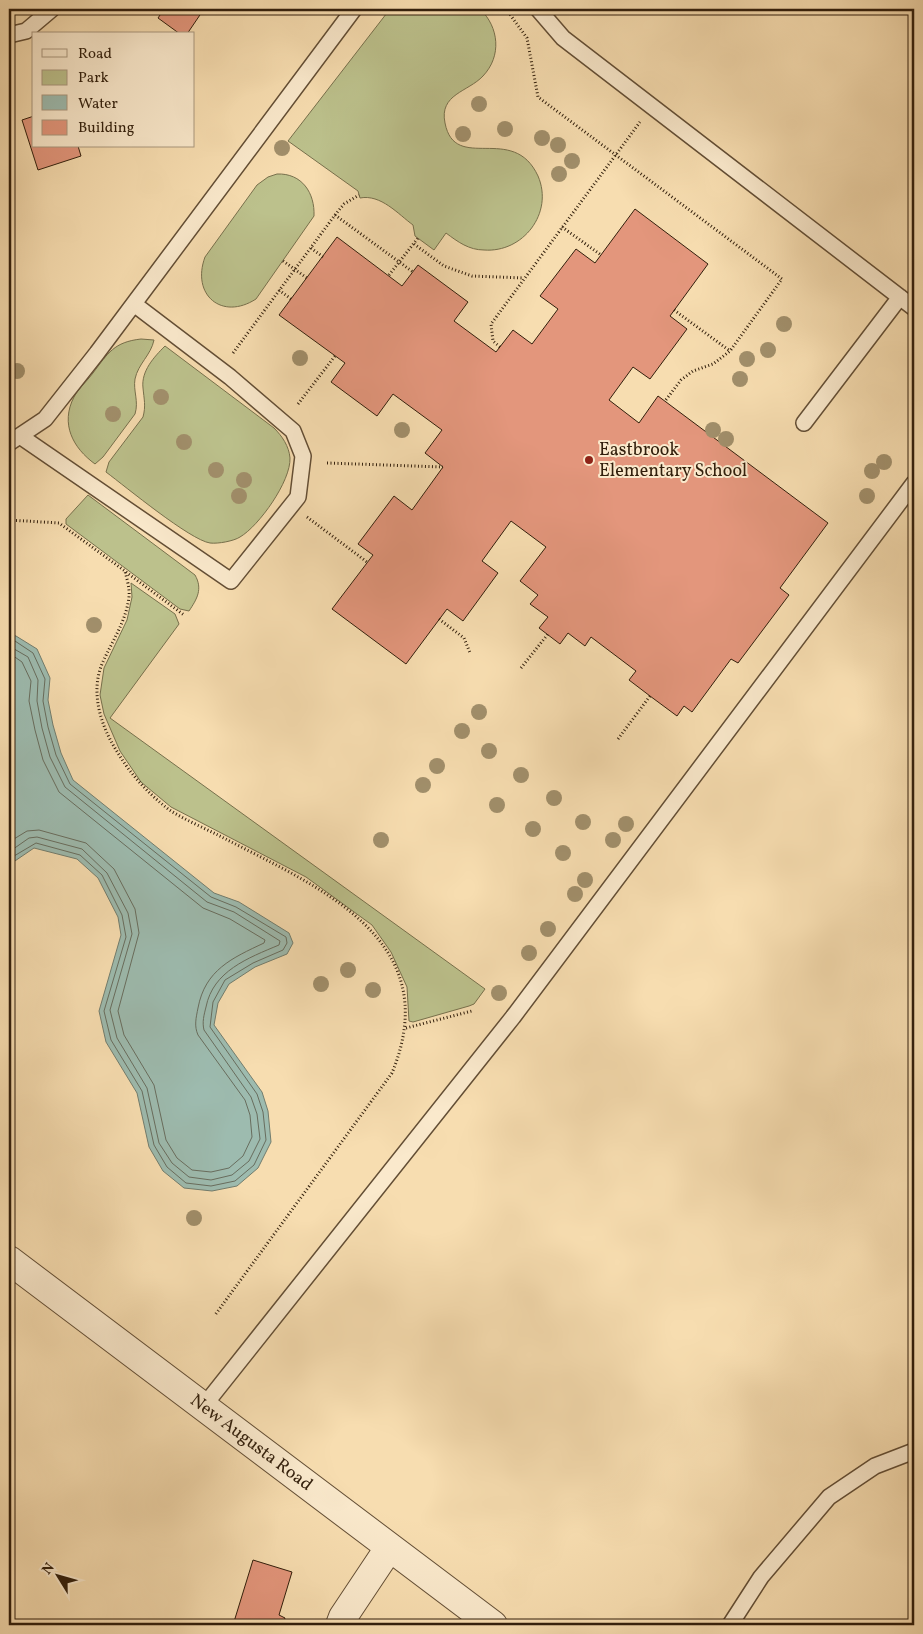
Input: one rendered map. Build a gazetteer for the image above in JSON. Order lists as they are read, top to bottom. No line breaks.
{"streets":{"street":["New Augusta Road"]},"places":["Eastbrook Elementary School"],"legend":["Road","Park","Water","Building"],"north":"top left"}
